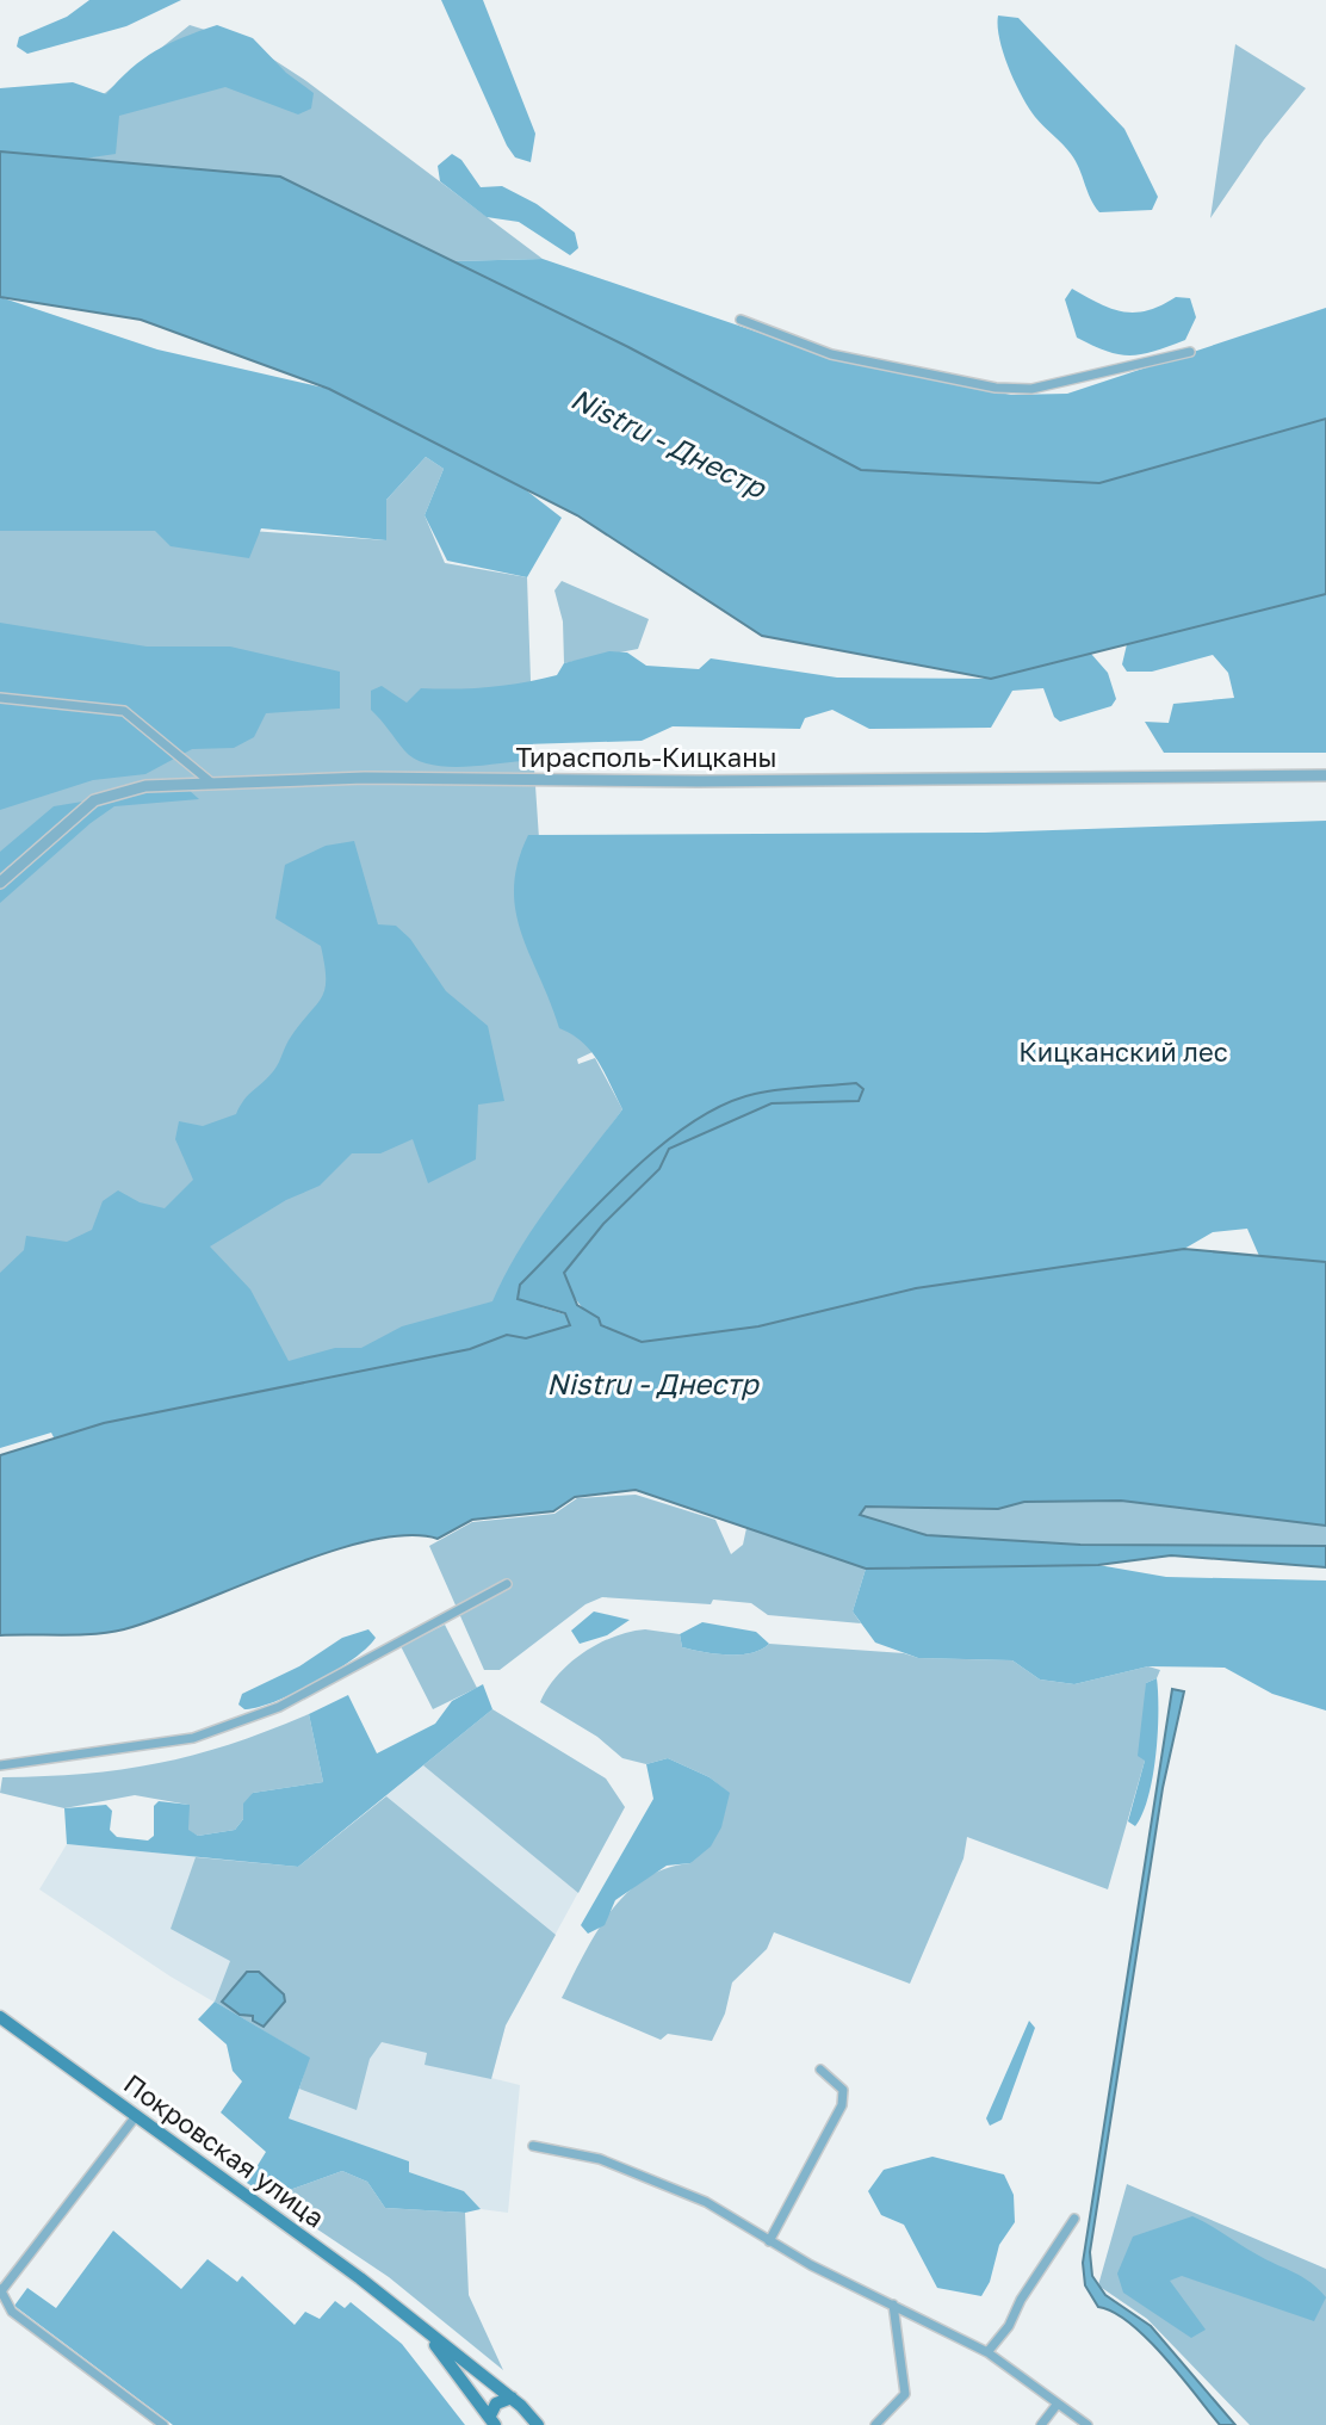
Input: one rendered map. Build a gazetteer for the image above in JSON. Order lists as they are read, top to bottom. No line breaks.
{"streets":{"main road":["Покровская улица"],"street":["Тирасполь-Кицканы"]},"water":["Nistru - Днестр"],"parks":["Кицканский лес"]}
